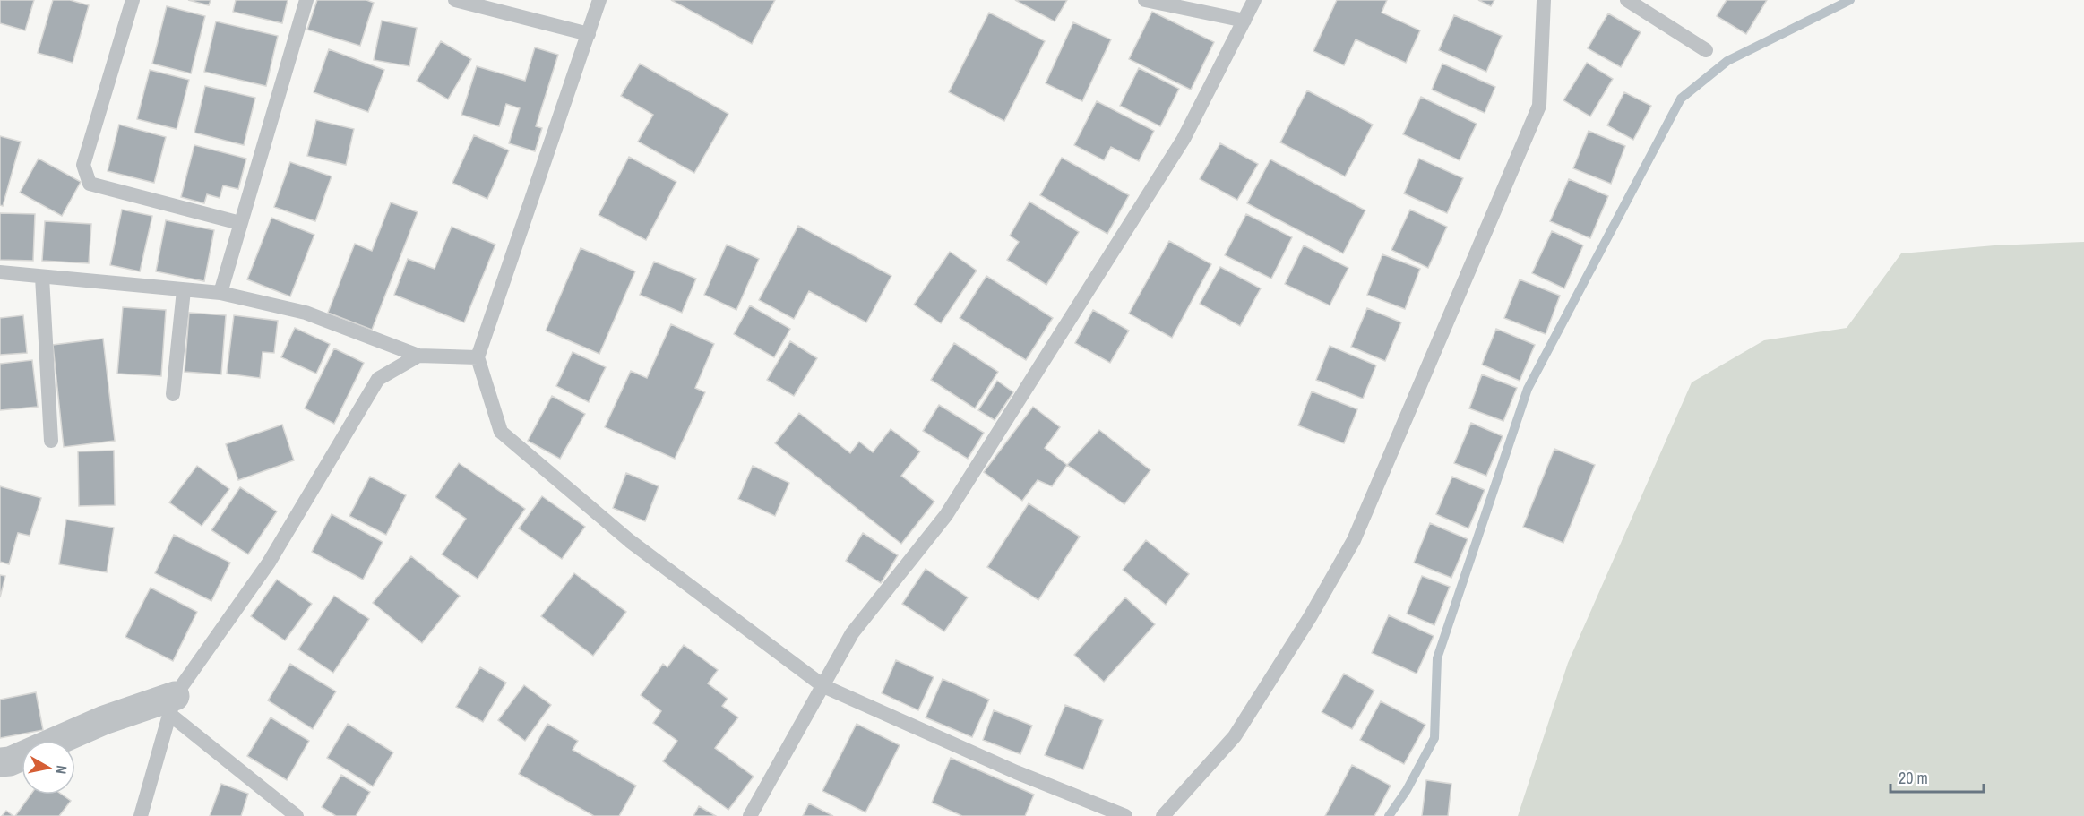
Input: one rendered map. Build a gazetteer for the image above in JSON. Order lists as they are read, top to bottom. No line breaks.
{"scale_bar":"20 m","north":"right"}
